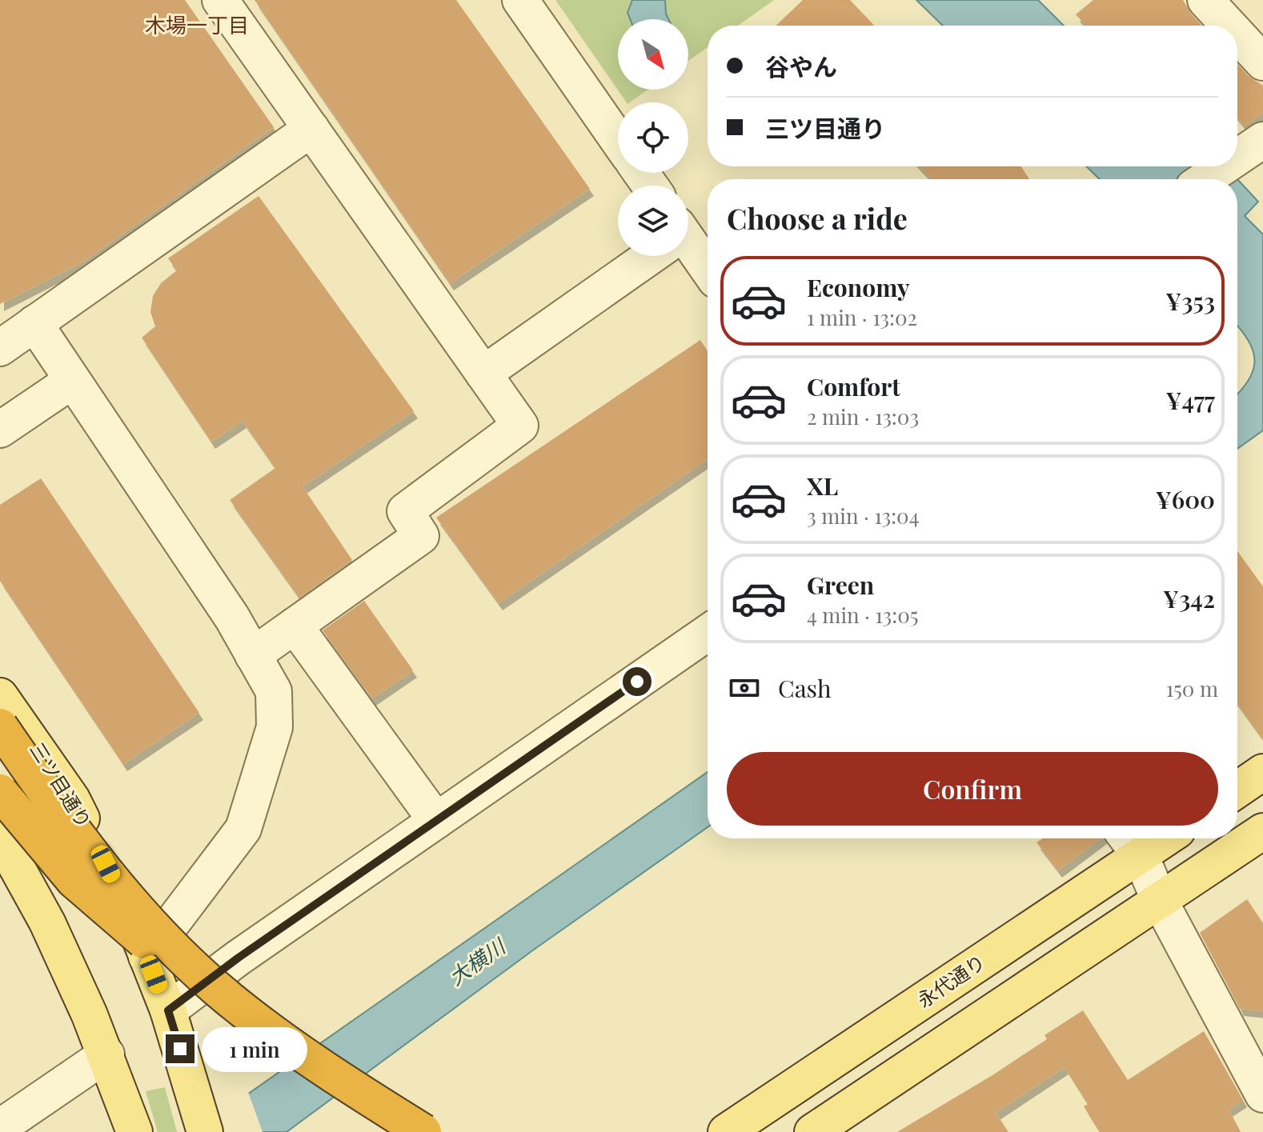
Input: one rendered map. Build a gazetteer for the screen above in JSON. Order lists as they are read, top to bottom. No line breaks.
{"streets":{"main road":["三ツ目通り","永代通り"]},"districts":["木場一丁目"],"water":["大横川"],"north":"bottom right","page":{"banner":["谷やん","三ツ目通り"],"heading":"Choose a ride","list":[{"name":"Economy","note":"1 min · 13:02","value":"¥353"},{"name":"Comfort","note":"2 min · 13:03","value":"¥477"},{"name":"XL","note":"3 min · 13:04","value":"¥600"},{"name":"Green","note":"4 min · 13:05","value":"¥342"}],"pay":["Cash","150 m"],"buttons":"Confirm","bubble":"1 min"}}
